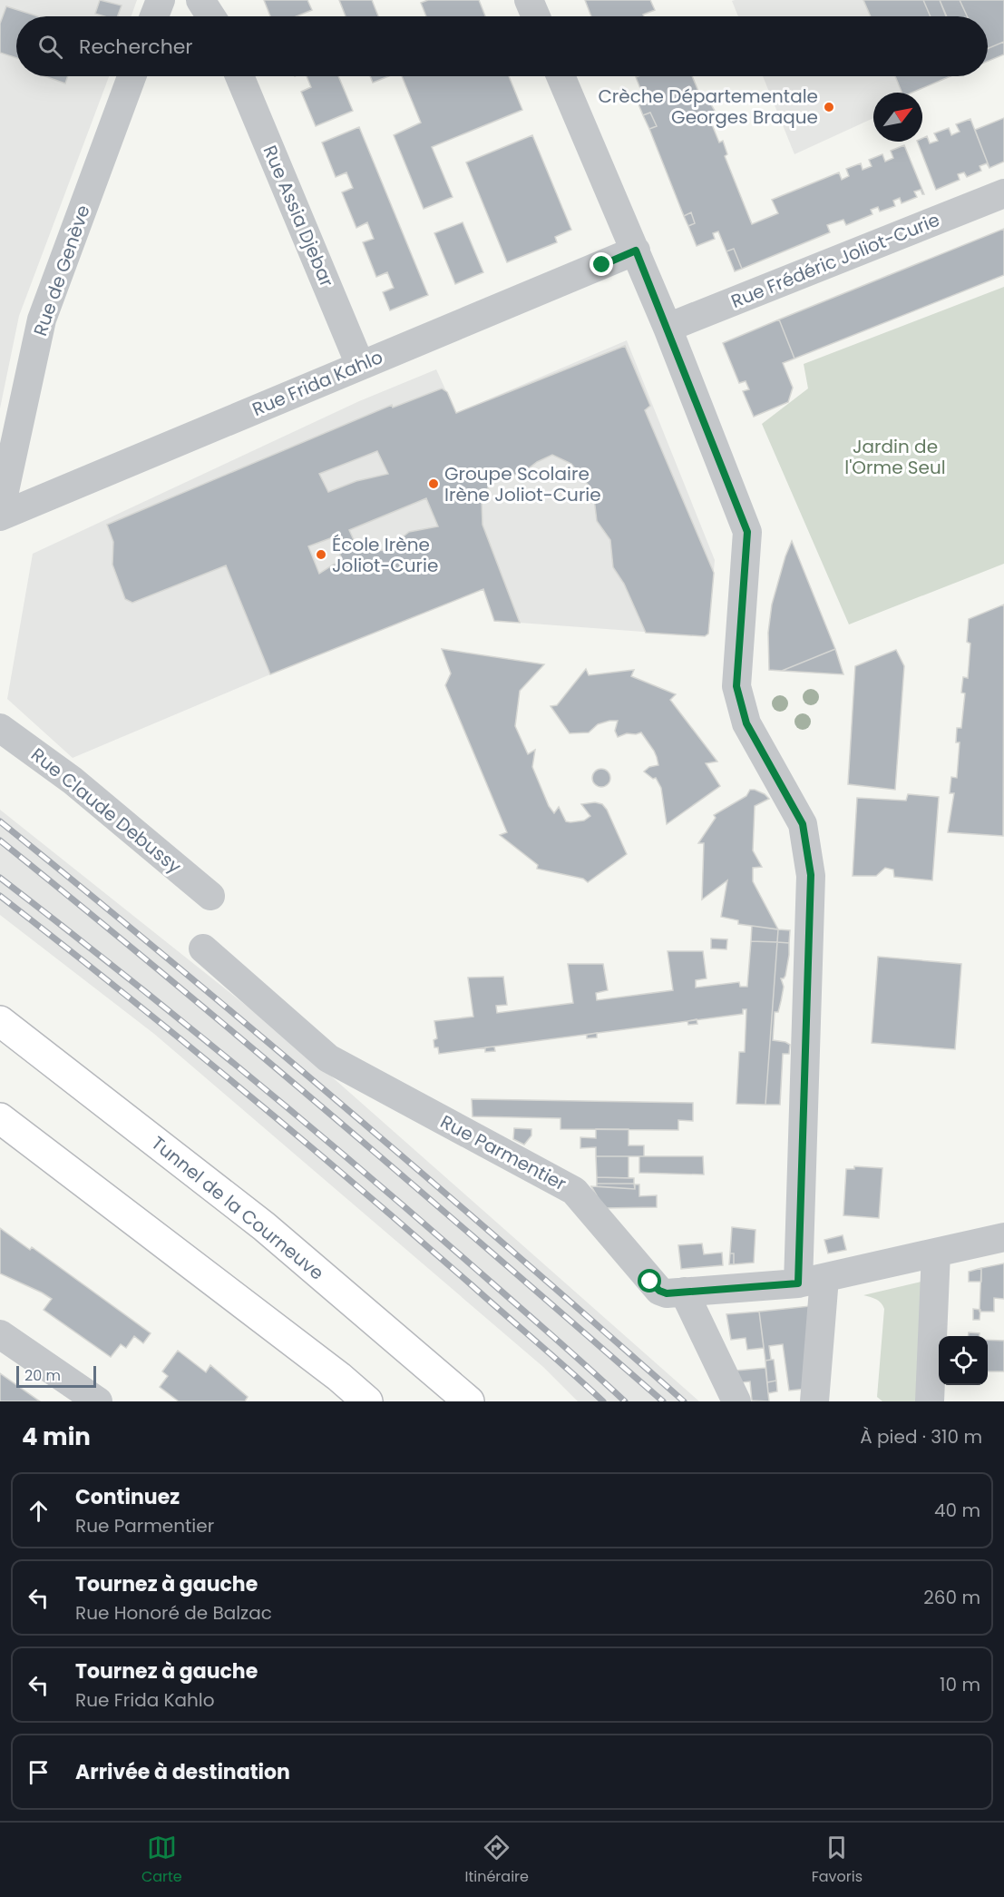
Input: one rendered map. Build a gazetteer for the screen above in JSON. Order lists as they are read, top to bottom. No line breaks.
{"streets":{"highway":["Tunnel de la Courneuve"],"street":["Rue Assia Djebar","Rue Frédéric Joliot-Curie","Rue de Genève","Rue Frida Kahlo","Rue Claude Debussy","Rue Parmentier"]},"crossings":[["Rue Assia Djebar","Rue Frida Kahlo"]],"parks":["Jardin de l'Orme Seul"],"places":["Crèche Départementale Georges Braque","Groupe Scolaire Irène Joliot-Curie","École Irène Joliot-Curie"],"scale_bar":"20 m","north":"top right","page":{"search":"Rechercher","scale":"20 m","heading":["4 min","À pied · 310 m"],"list":[["Continuez","Rue Parmentier","40 m"],["Tournez à gauche","Rue Honoré de Balzac","260 m"],["Tournez à gauche","Rue Frida Kahlo","10 m"],"Arrivée à destination"],"nav":["Carte","Itinéraire","Favoris"]}}
